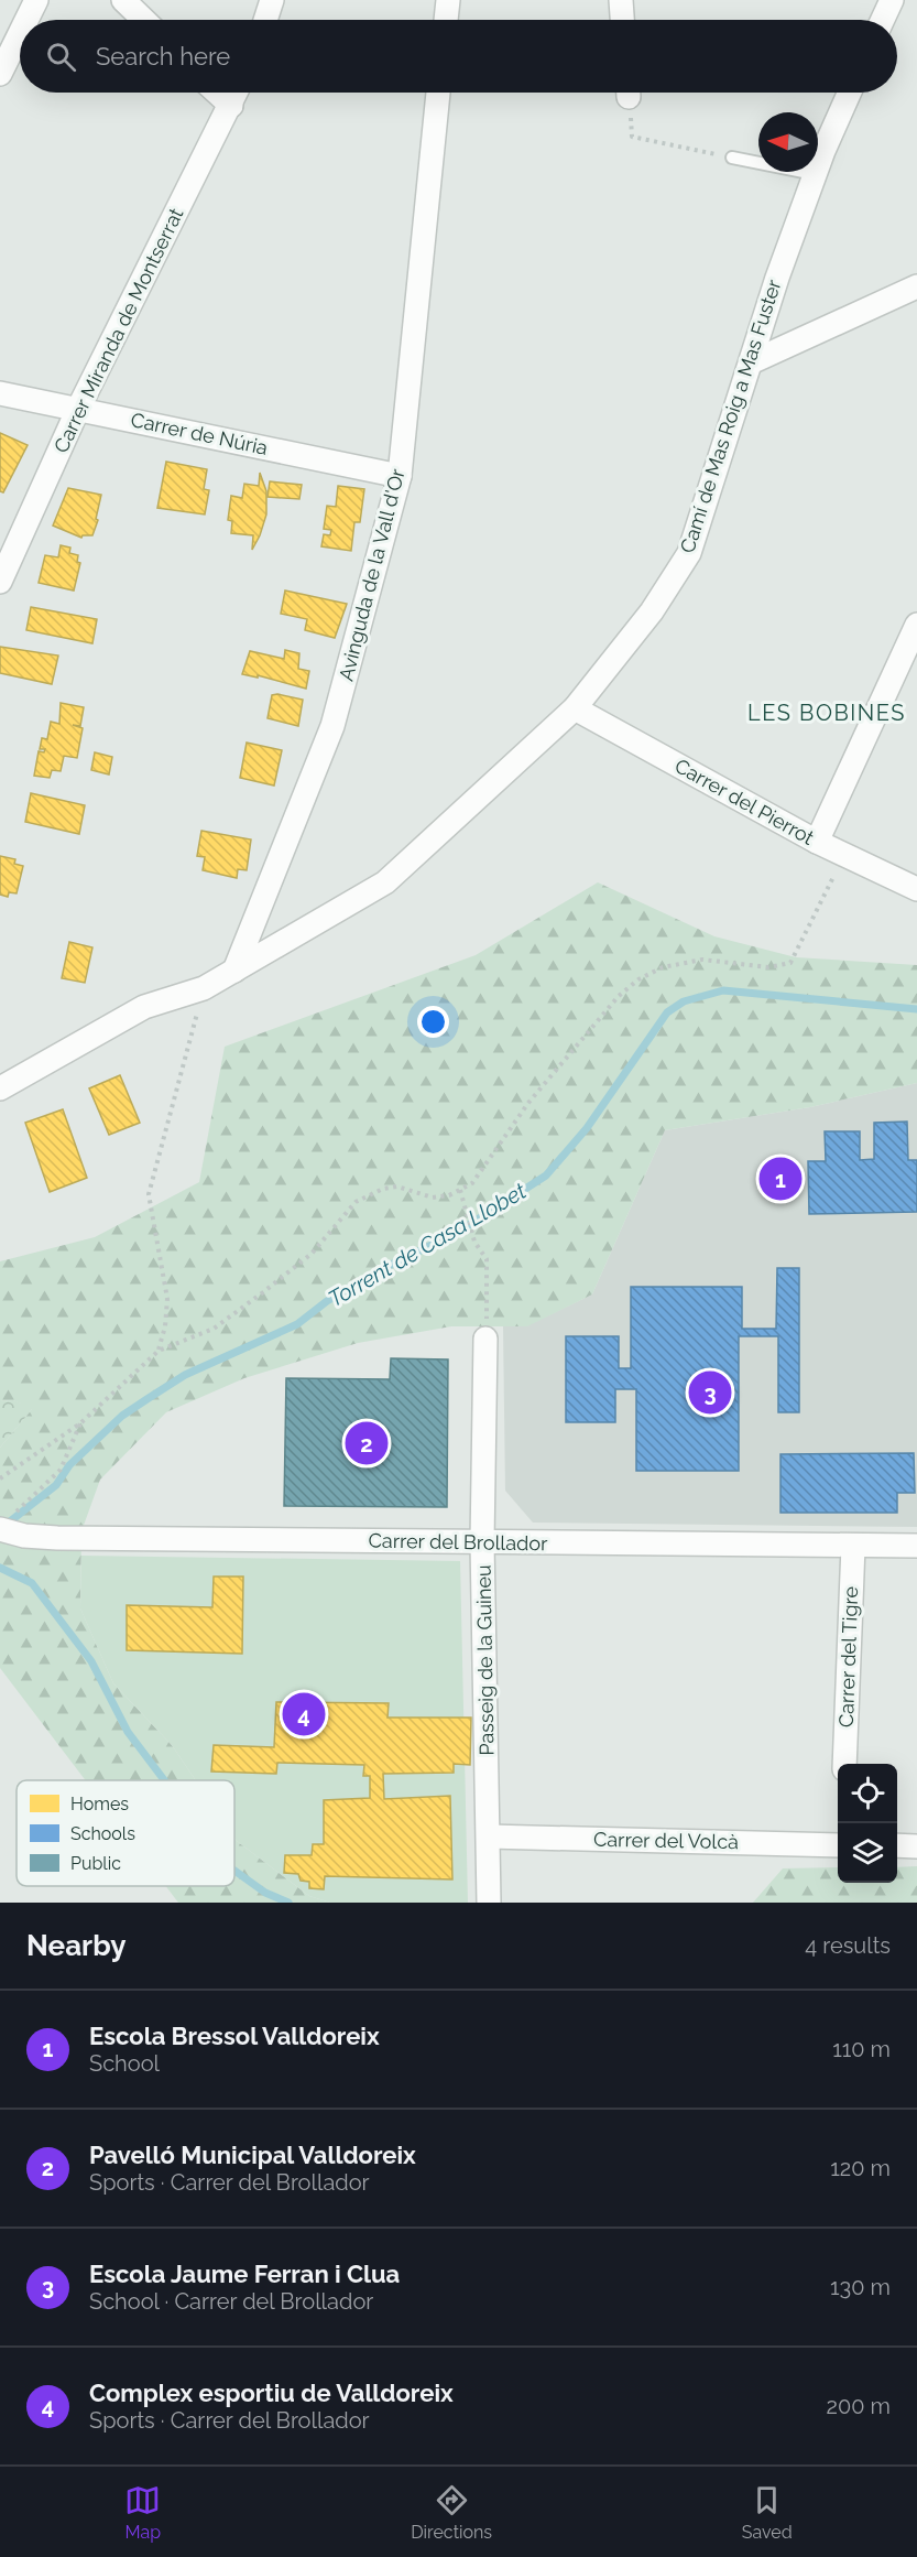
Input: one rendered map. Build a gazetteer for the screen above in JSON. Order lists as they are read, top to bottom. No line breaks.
{"streets":{"street":["Carrer Miranda de Montserrat","Camí de Mas Roig a Mas Fuster","Carrer de Núria","Avinguda de la Vall d'Or","Carrer del Pierrot","Carrer del Brollador","Carrer del Tigre","Passeig de la Guineu","Carrer del Volcà"]},"crossings":[["Carrer Miranda de Montserrat","Carrer de Núria"],["Camí de Mas Roig a Mas Fuster","Avinguda de la Vall d'Or"],["Camí de Mas Roig a Mas Fuster","Carrer del Pierrot"],["Carrer de Núria","Avinguda de la Vall d'Or"],["Carrer del Brollador","Carrer del Tigre"],["Carrer del Brollador","Passeig de la Guineu"],["Passeig de la Guineu","Carrer del Volcà"]],"districts":["LES BOBINES"],"water":["Torrent de Casa Llobet"],"legend":["Homes","Schools","Public"],"north":"left","page":{"search":"Search here","pins":["1","3","2","4"],"heading":["Nearby","4 results"],"list":[{"mark":"1","name":"Escola Bressol Valldoreix","note":"School","value":"110 m"},{"mark":"2","name":"Pavelló Municipal Valldoreix","note":"Sports · Carrer del Brollador","value":"120 m"},{"mark":"3","name":"Escola Jaume Ferran i Clua","note":"School · Carrer del Brollador","value":"130 m"},{"mark":"4","name":"Complex esportiu de Valldoreix","note":"Sports · Carrer del Brollador","value":"200 m"}],"nav":["Map","Directions","Saved"]}}
